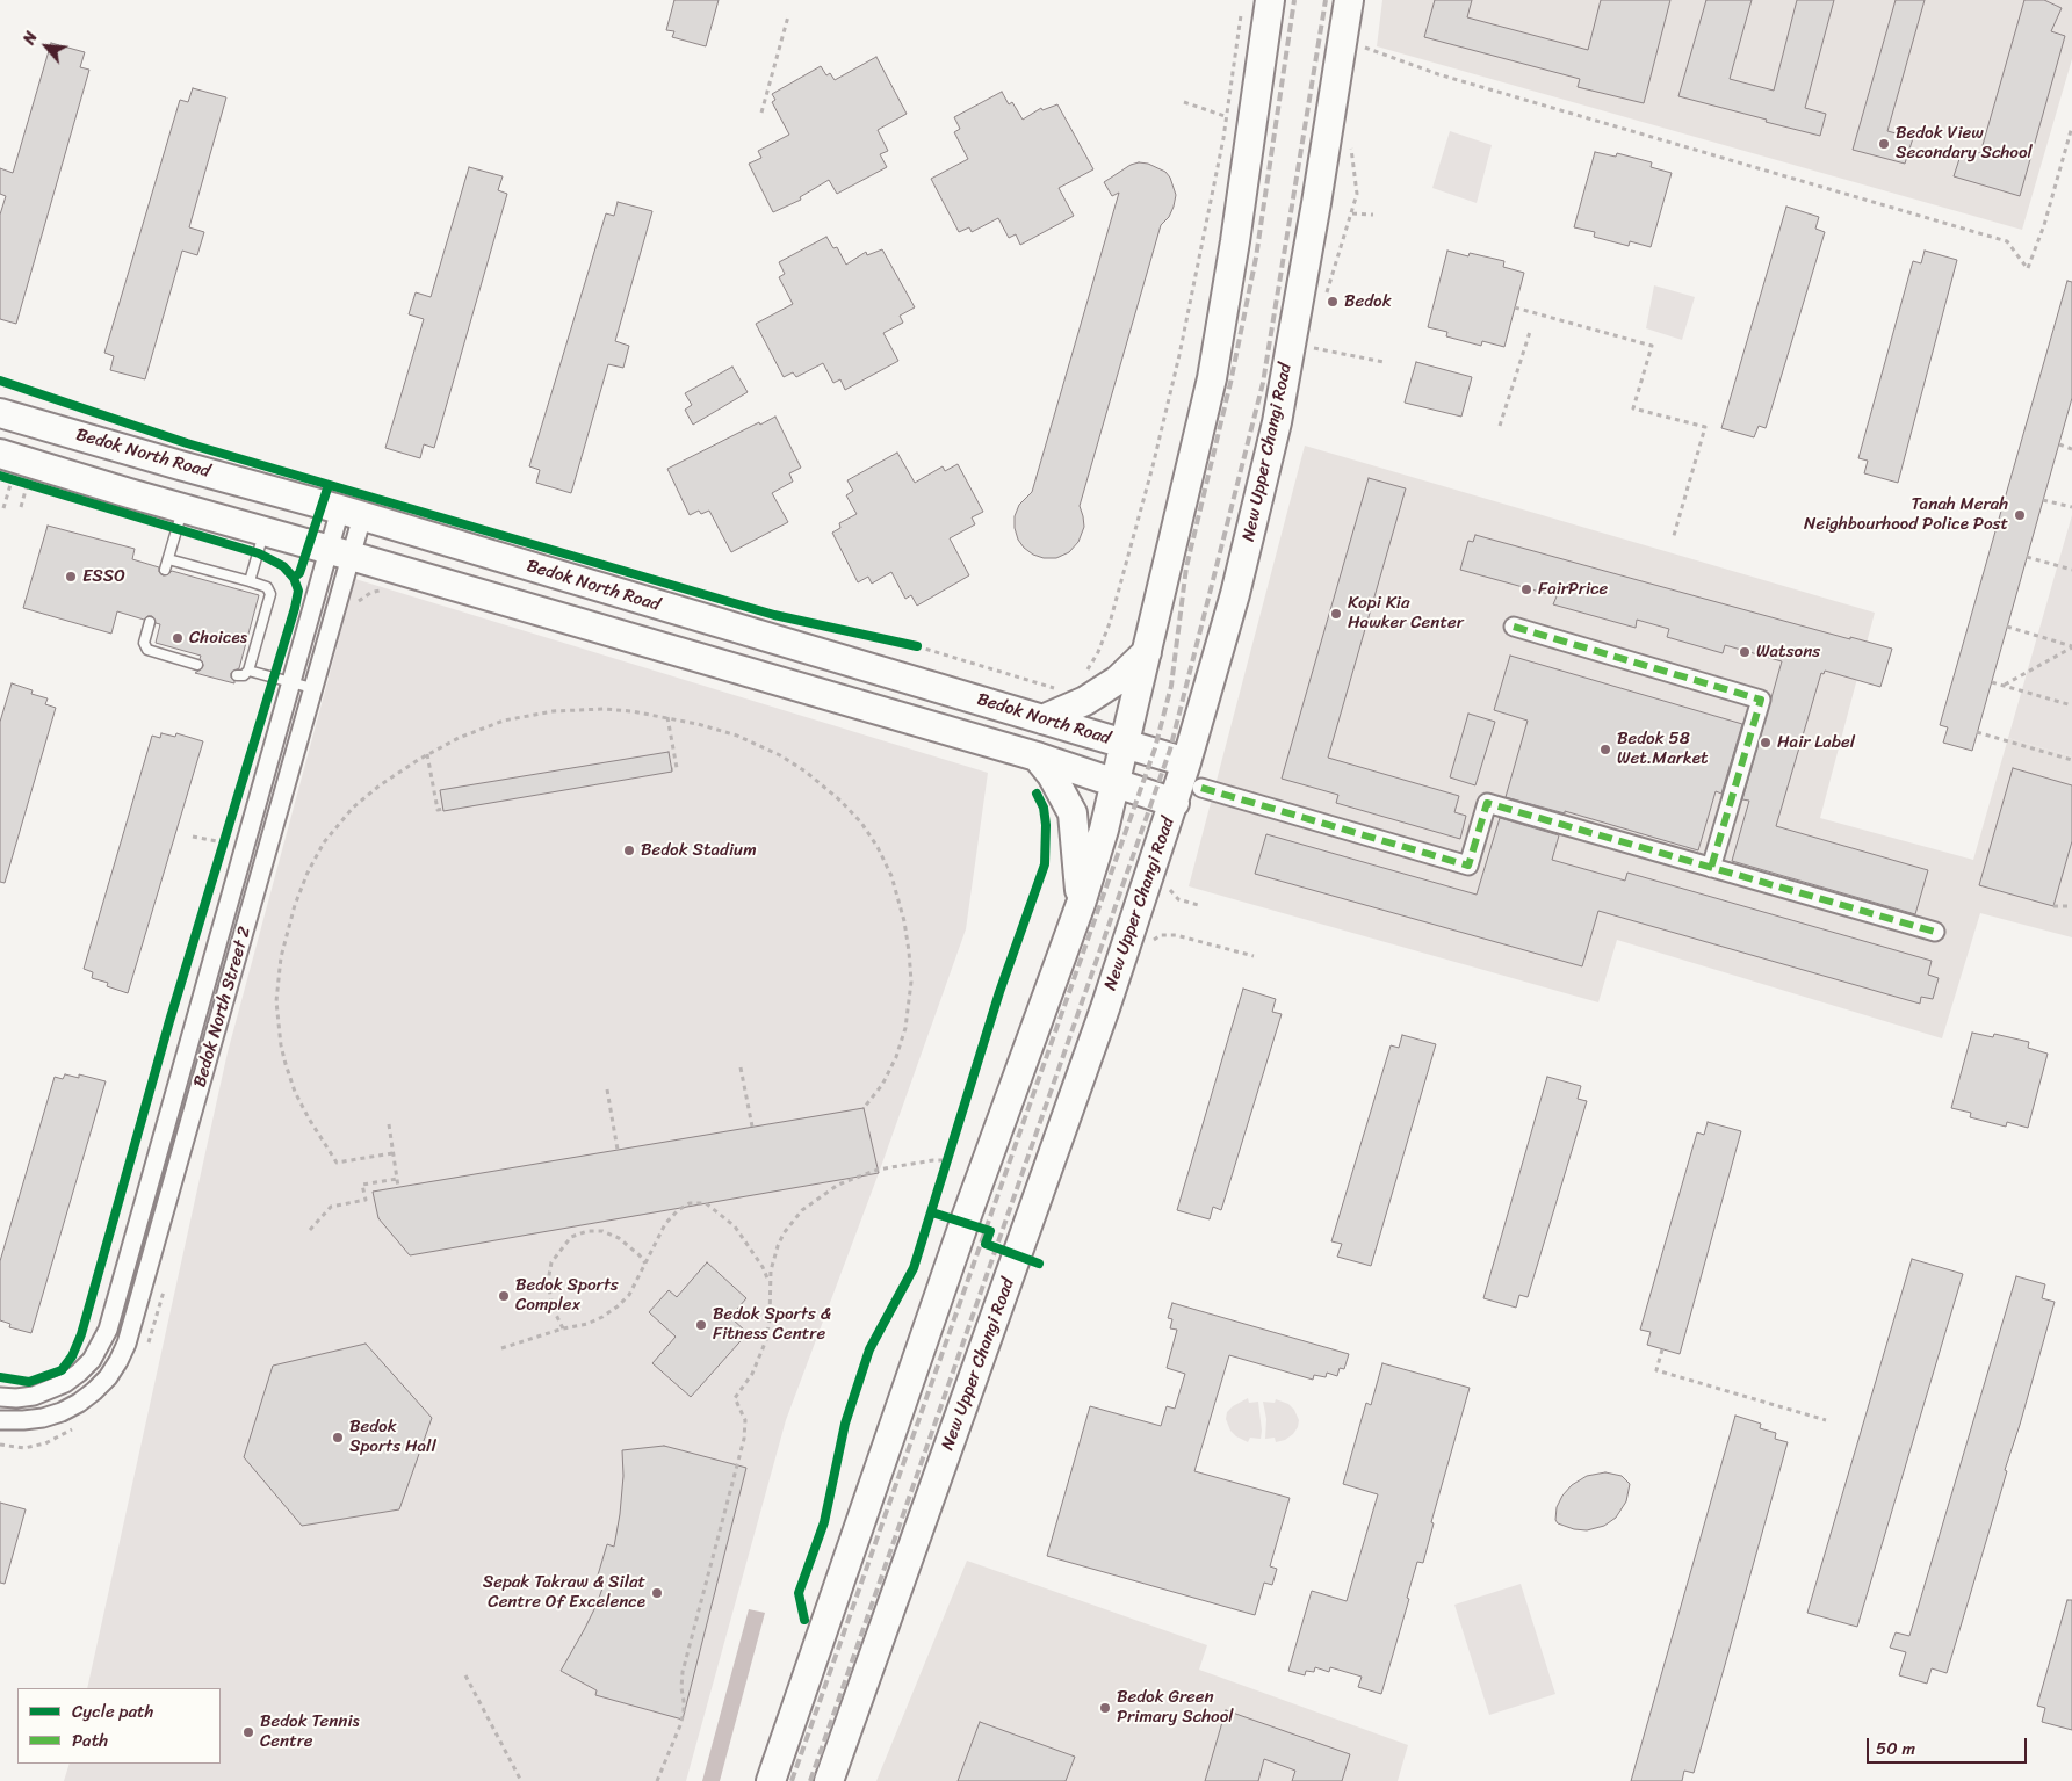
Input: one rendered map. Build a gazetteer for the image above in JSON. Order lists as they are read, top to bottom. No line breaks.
{"streets":{"main road":["New Upper Changi Road","Bedok North Road"],"street":["Bedok North Street 2"]},"crossings":[["New Upper Changi Road","Bedok North Road"],["Bedok North Road","Bedok North Street 2"]],"places":["Bedok View Secondary School","Bedok","Tanah Merah Neighbourhood Police Post","ESSO","FairPrice","Kopi Kia Hawker Center","Choices","Watsons","Hair Label","Bedok 58 Wet.Market","Bedok Stadium","Bedok Sports Complex","Bedok Sports & Fitness Centre","Bedok Sports Hall","Sepak Takraw & Silat Centre Of Excelence","Bedok Green Primary School","Bedok Tennis Centre"],"legend":["Cycle path","Path"],"scale_bar":"50 m","north":"top left"}
